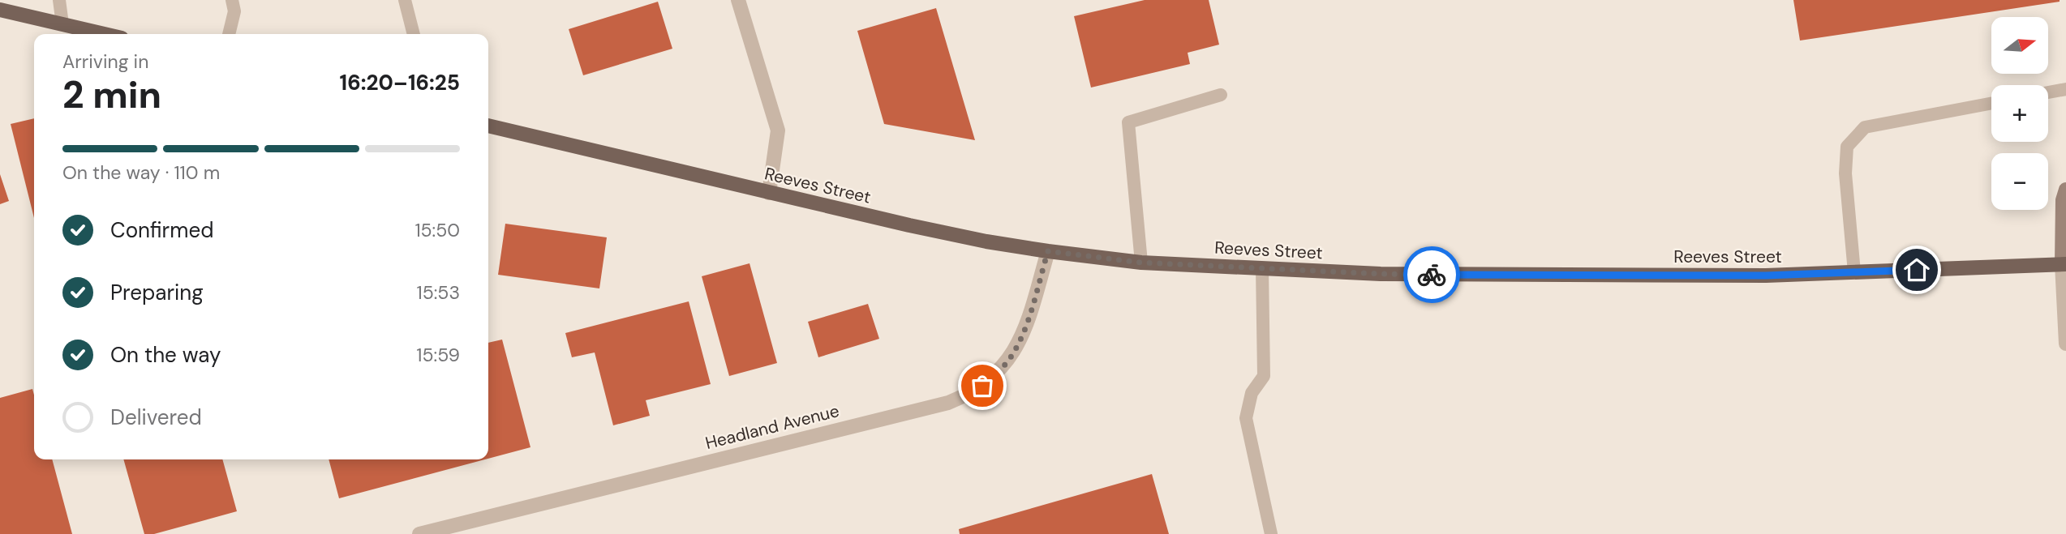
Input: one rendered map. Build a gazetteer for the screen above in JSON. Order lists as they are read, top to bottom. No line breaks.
{"streets":{"main road":["Reeves Street"],"street":["Headland Avenue"]},"crossings":[["Reeves Street","Headland Avenue"]],"north":"right","page":{"map_buttons":["+","−"],"heading":["2 min","Arriving in","16:20–16:25"],"bar":"On the way · 110 m","list":[["Confirmed","15:50"],["Preparing","15:53"],["On the way","15:59"],"Delivered"]}}
